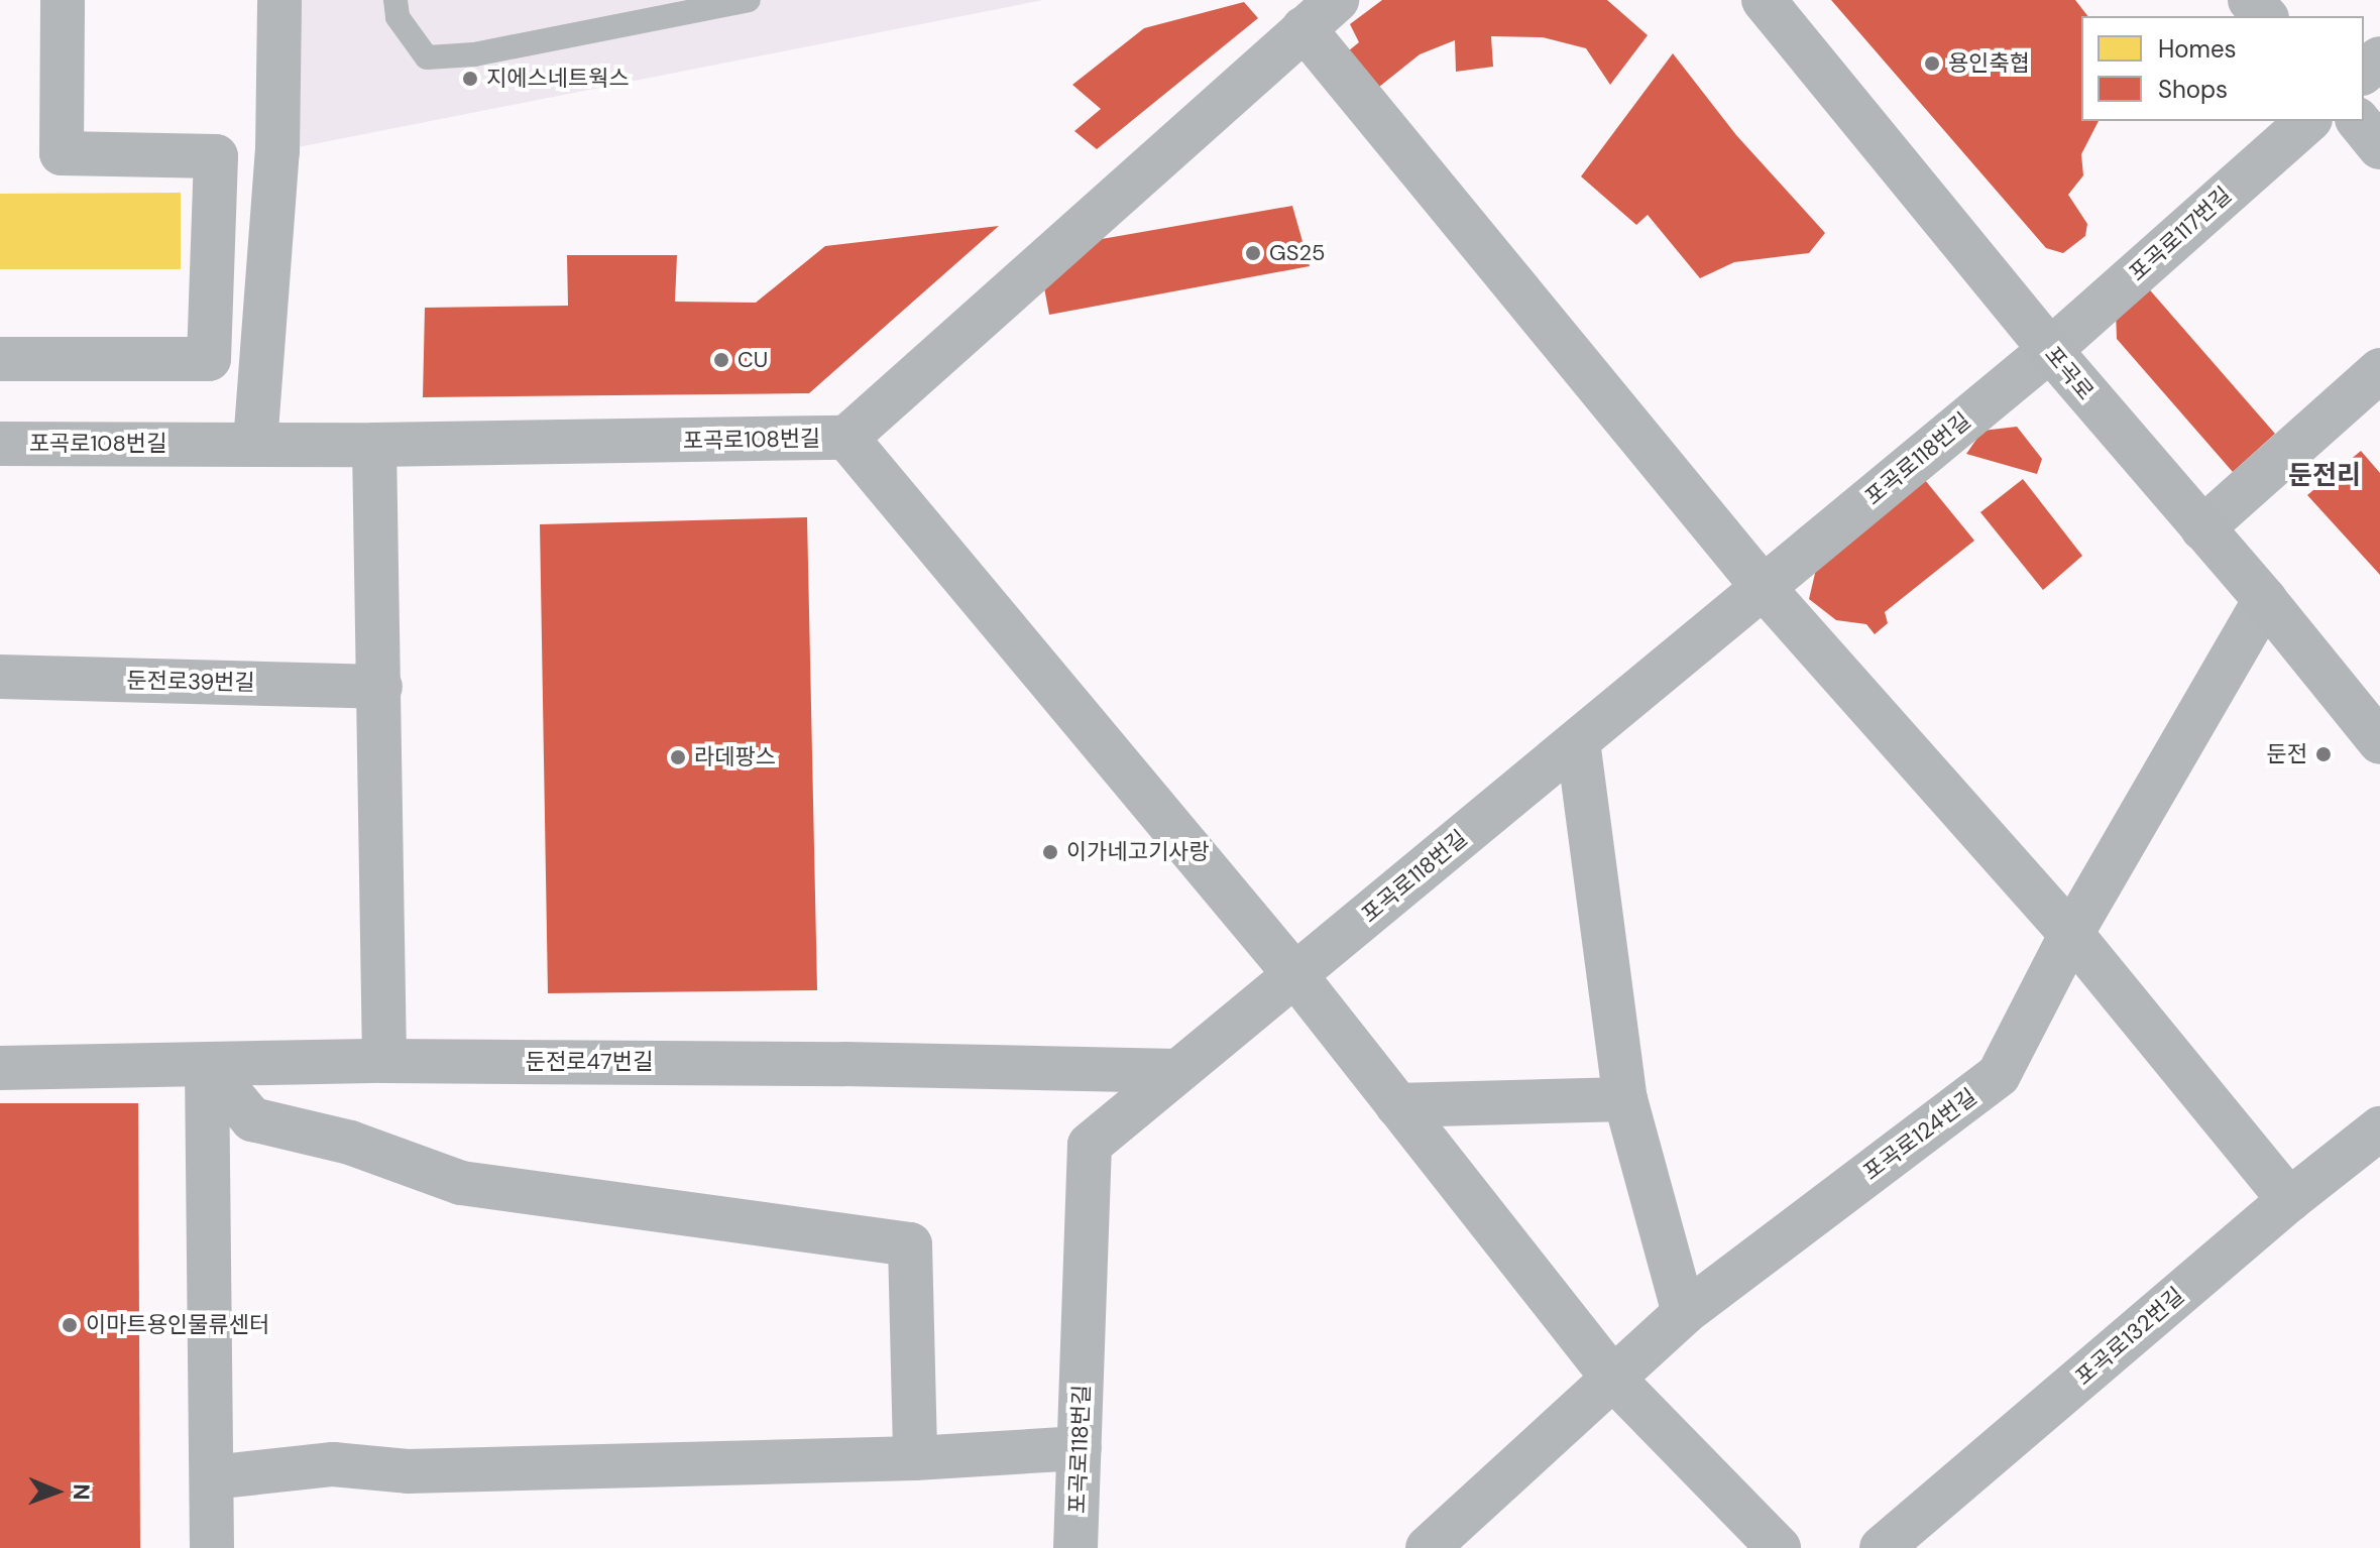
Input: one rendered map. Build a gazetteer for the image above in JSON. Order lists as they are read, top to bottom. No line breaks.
{"streets":{"street":["포곡로117번길","포곡로","포곡로108번길","포곡로118번길","둔전로39번길","둔전로47번길","포곡로124번길","포곡로132번길"]},"crossings":[["포곡로117번길","포곡로"],["포곡로117번길","포곡로118번길"],["포곡로","포곡로118번길"],["포곡로","포곡로124번길"],["포곡로118번길","둔전로47번길"]],"districts":["둔전리"],"places":["용인축협","지에스네트웍스","GS25","CU","둔전","라데팡스","이가네고기사랑","이마트용인물류센터"],"legend":["Homes","Shops"],"north":"right"}
